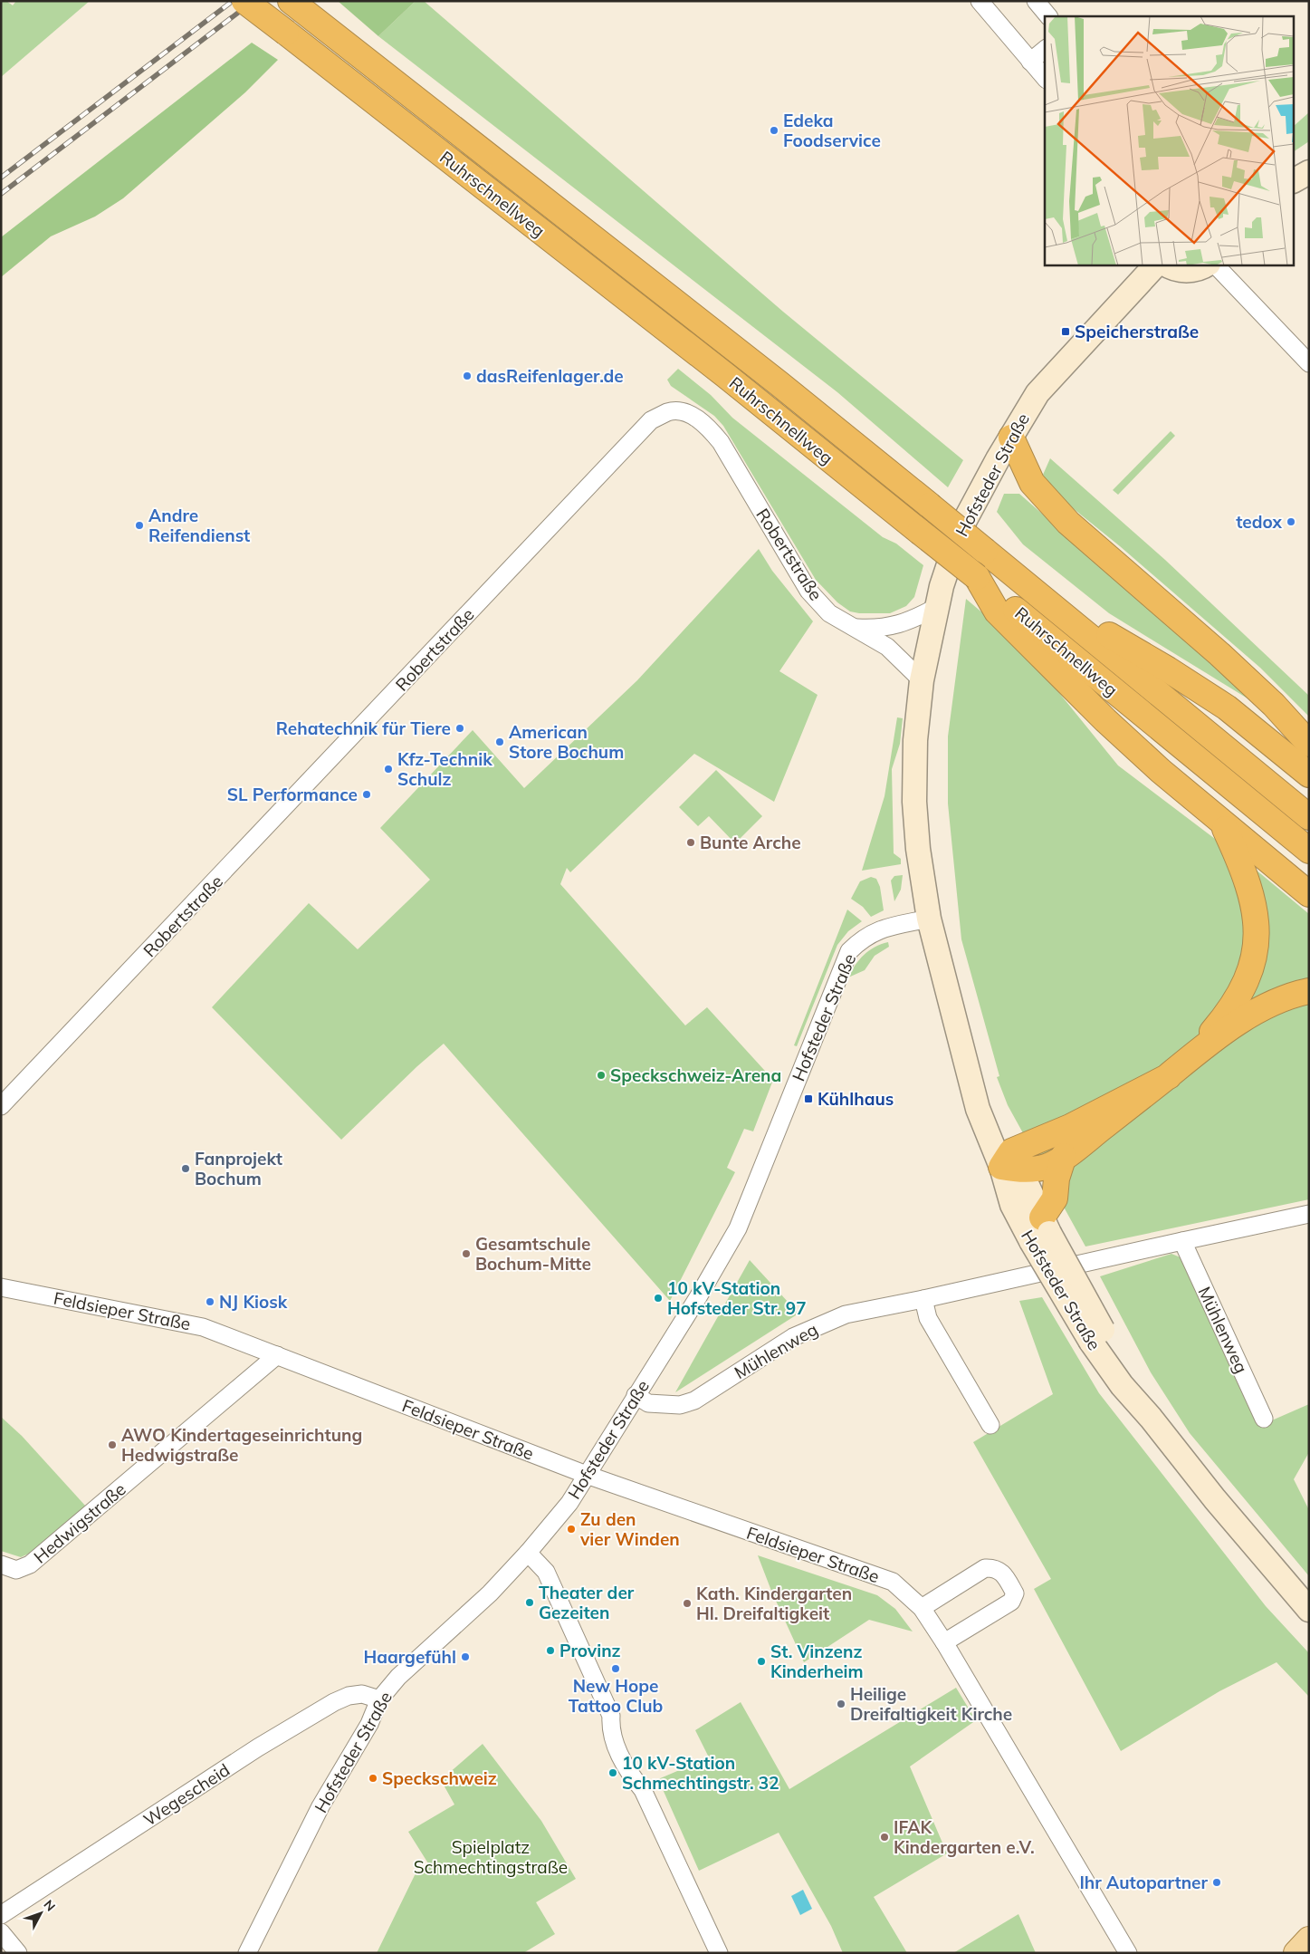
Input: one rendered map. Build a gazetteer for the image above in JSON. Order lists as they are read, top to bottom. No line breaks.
{"streets":{"highway":["Ruhrschnellweg"],"street":["Hofsteder Straße","Robertstraße","Feldsieper Straße","Mühlenweg","Hedwigstraße","Wegescheid"]},"crossings":[["Hofsteder Straße","Robertstraße"],["Hofsteder Straße","Feldsieper Straße"],["Hofsteder Straße","Mühlenweg"],["Hofsteder Straße","Wegescheid"],["Feldsieper Straße","Hedwigstraße"]],"parks":["Spielplatz Schmechtingstraße"],"places":{"other":["Edeka Foodservice","dasReifenlager.de","tedox","Andre Reifendienst","Rehatechnik für Tiere","American Store Bochum","Kfz-Technik Schulz","SL Performance","Bunte Arche","Speckschweiz-Arena","Fanprojekt Bochum","Gesamtschule Bochum-Mitte","10 kV-Station Hofsteder Str. 97","NJ Kiosk","AWO Kindertageseinrichtung Hedwigstraße","Zu den vier Winden","Theater der Gezeiten","Kath. Kindergarten Hl. Dreifaltigkeit","Provinz","Haargefühl","St. Vinzenz Kinderheim","New Hope Tattoo Club","Heilige Dreifaltigkeit Kirche","10 kV-Station Schmechtingstr. 32","Speckschweiz","IFAK Kindergarten e.V.","Ihr Autopartner"],"transit":["Speicherstraße","Kühlhaus"]},"north":"top right"}
